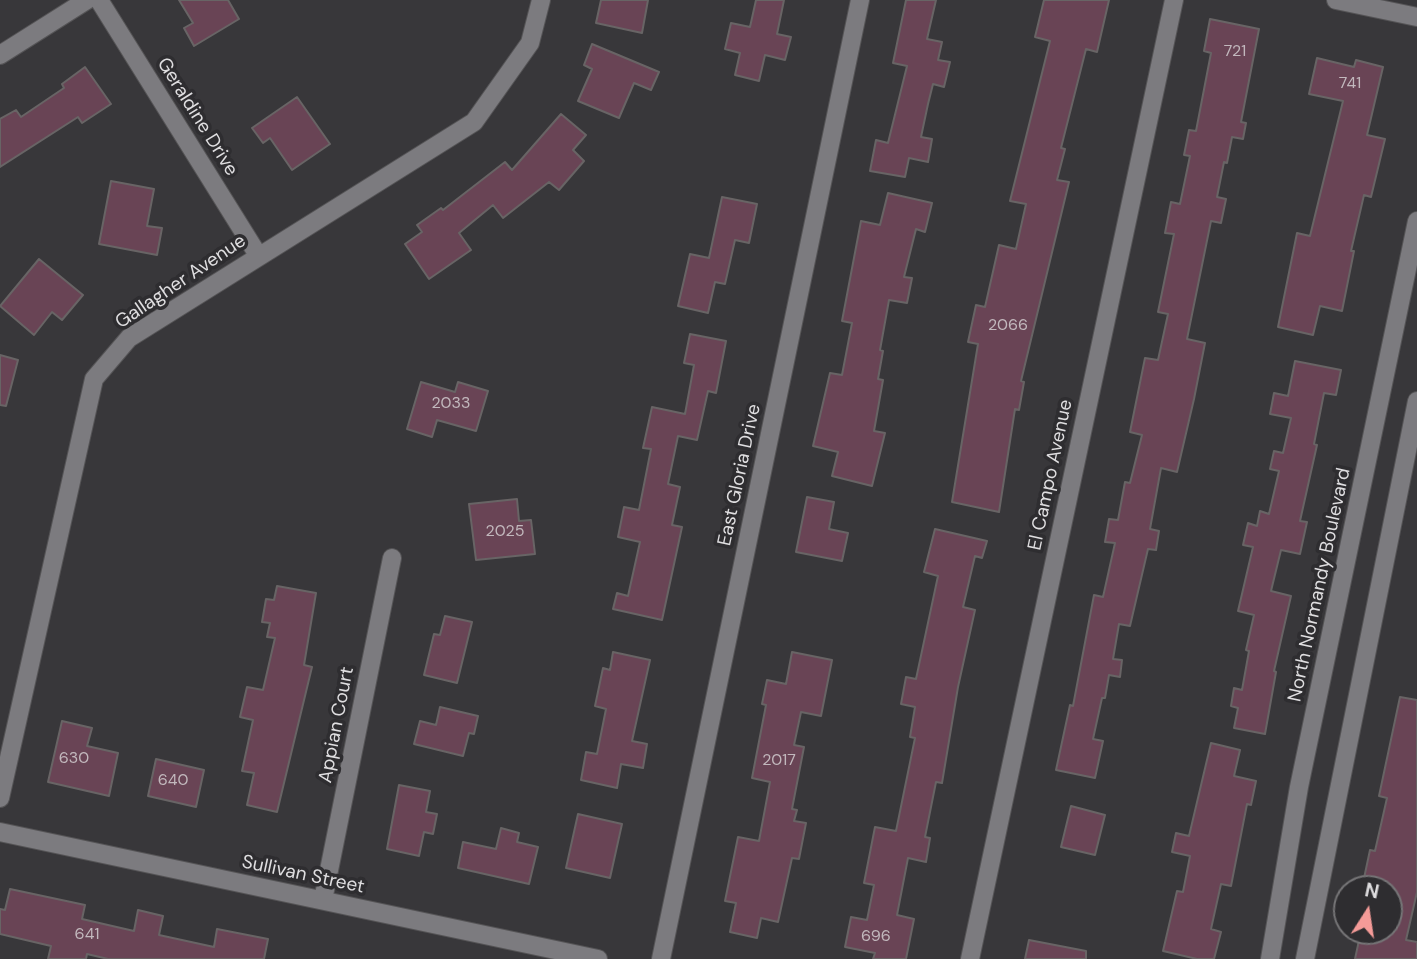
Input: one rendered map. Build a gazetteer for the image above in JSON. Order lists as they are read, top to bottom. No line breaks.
{"streets":{"street":["Geraldine Drive","Gallagher Avenue","East Gloria Drive","El Campo Avenue","North Normandy Boulevard","Appian Court","Sullivan Street"]},"crossings":[["Geraldine Drive","Gallagher Avenue"],["Appian Court","Sullivan Street"]],"house_numbers":["721","741","2066","2033","2025","630","2017","640","641","696"],"north":"top"}
